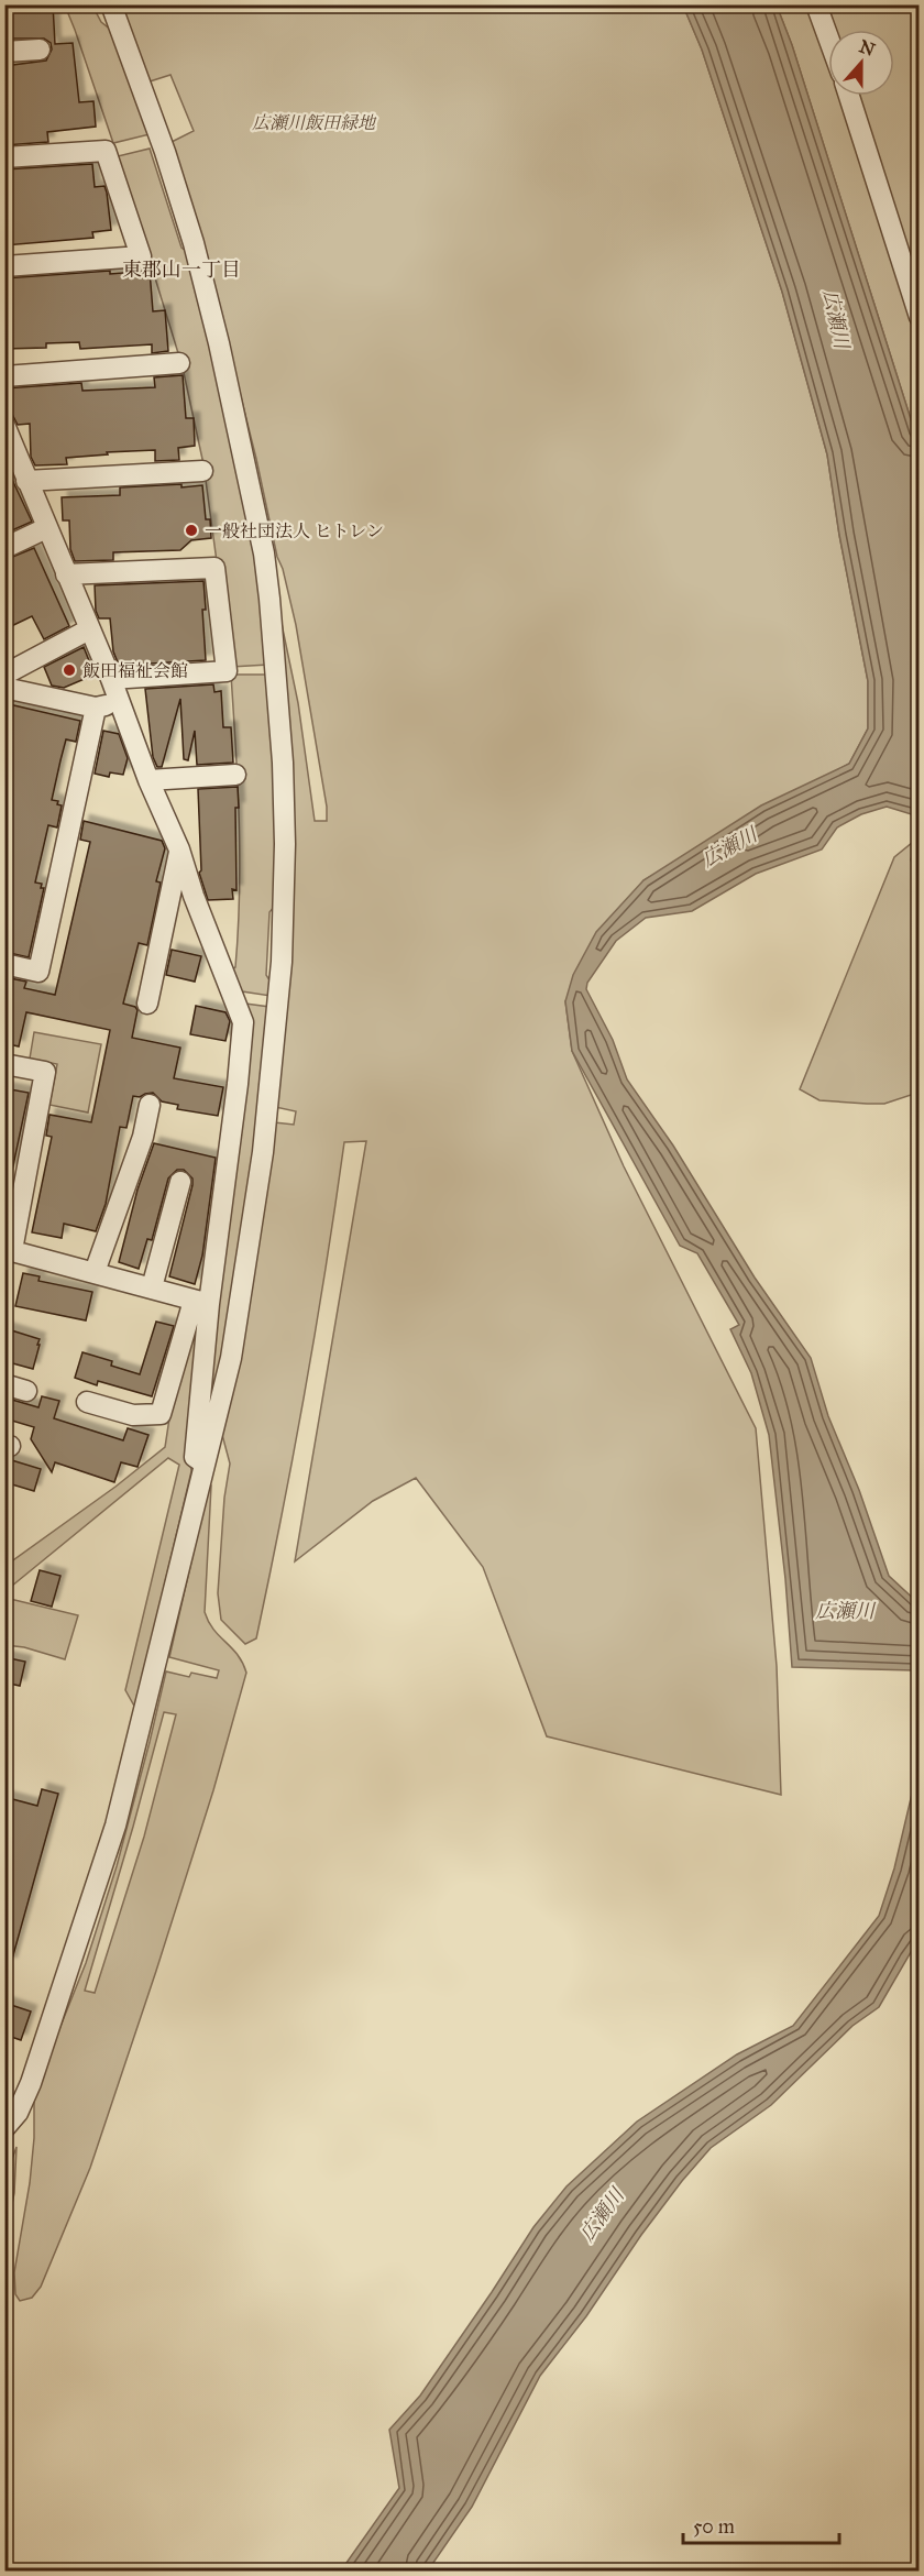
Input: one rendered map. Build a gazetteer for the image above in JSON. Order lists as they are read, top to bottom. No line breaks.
{"districts":["東郡山一丁目"],"water":["広瀬川"],"parks":["広瀬川飯田緑地"],"places":["一般社団法人 ヒトレン","飯田福祉会館"],"scale_bar":"50 m","north":"top"}
